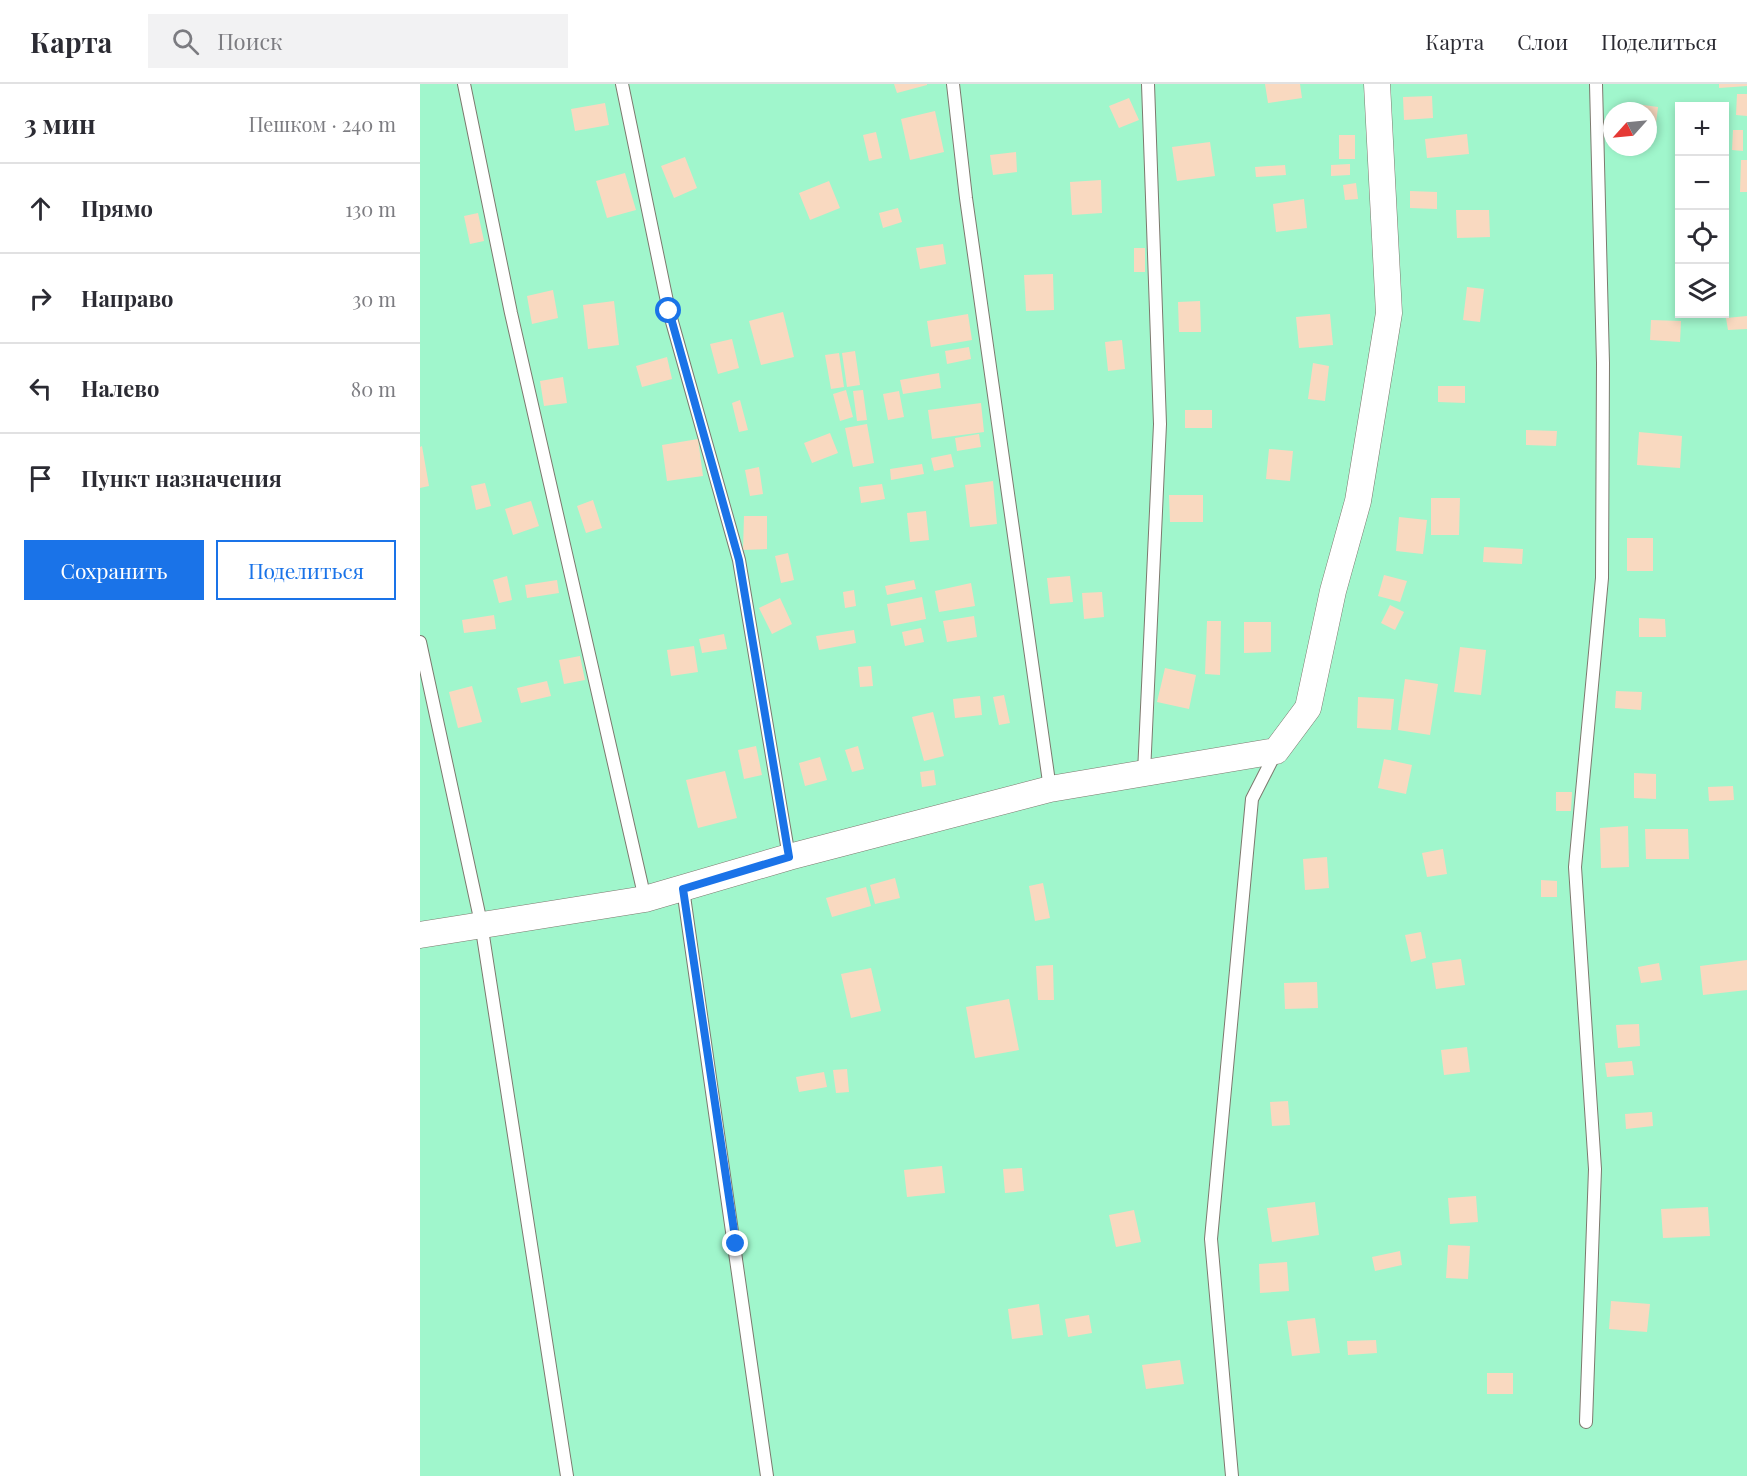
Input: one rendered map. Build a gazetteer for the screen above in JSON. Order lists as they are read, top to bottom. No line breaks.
{"north":"bottom left","page":{"header":"Карта","search":"Поиск","nav":["Карта","Слои","Поделиться"],"heading":["3 мин","Пешком · 240 m"],"map_buttons":["+","−"],"list":[["Прямо","130 m"],["Направо","30 m"],["Налево","80 m"],"Пункт назначения"],"buttons":["Сохранить","Поделиться"]}}
